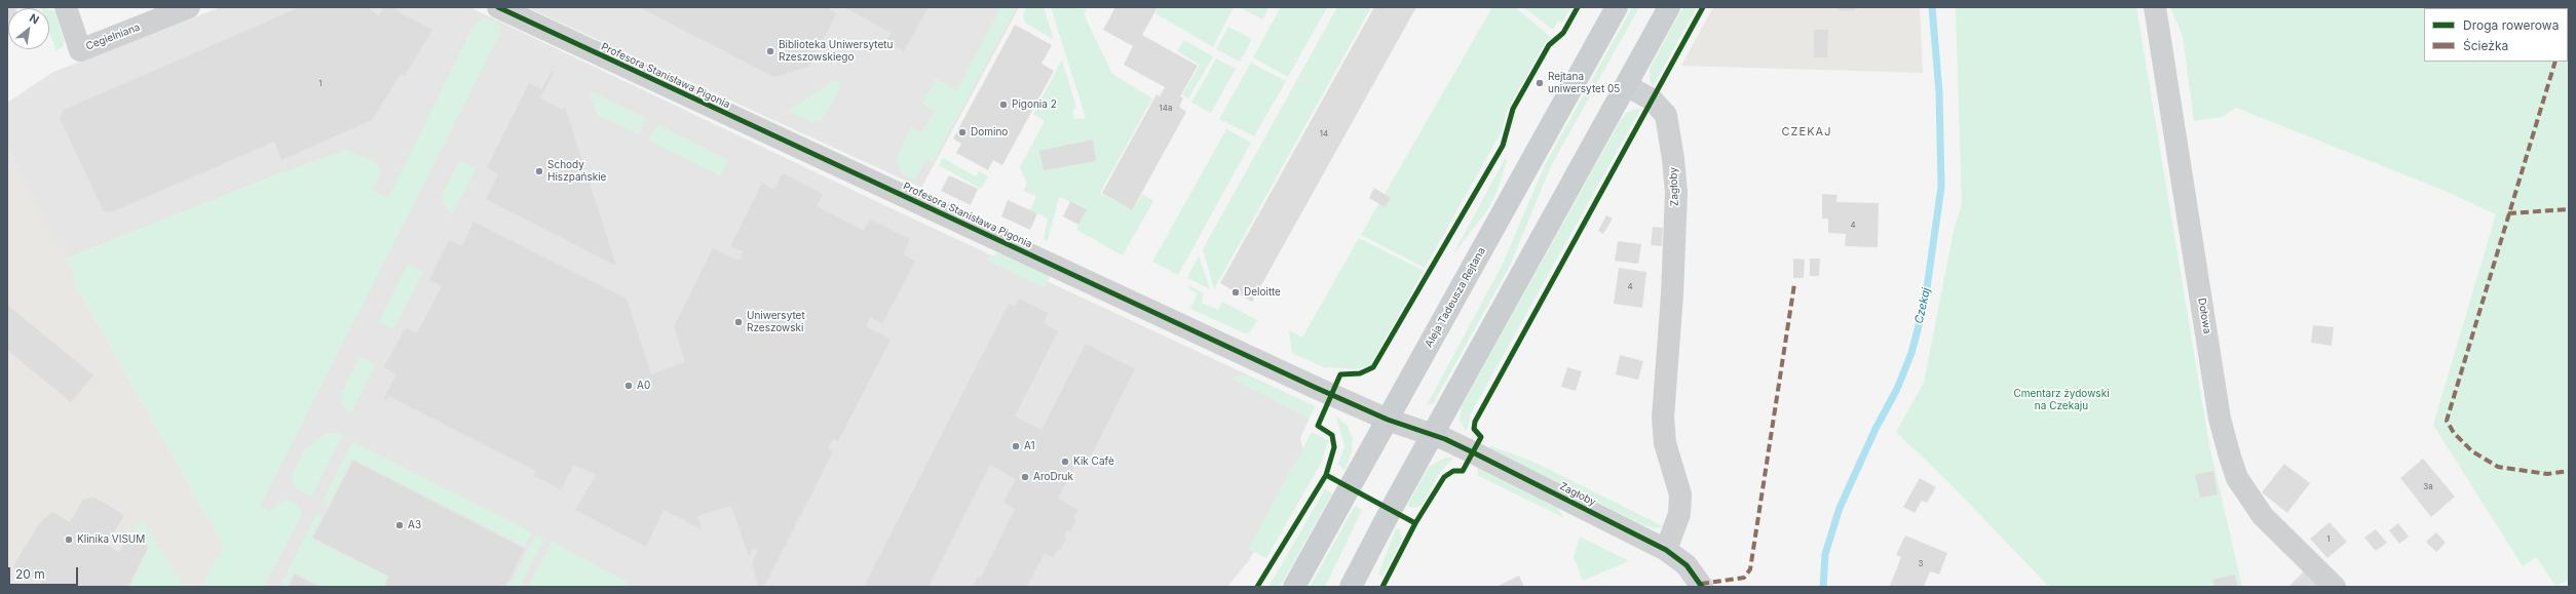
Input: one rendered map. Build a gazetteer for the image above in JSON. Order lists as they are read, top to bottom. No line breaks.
{"streets":{"main road":["Aleja Tadeusza Rejtana"],"street":["Cegielniana","Profesora Stanisława Pigonia","Zagłoby","Dołowa"]},"crossings":[["Profesora Stanisława Pigonia","Zagłoby"],["Profesora Stanisława Pigonia","Aleja Tadeusza Rejtana"]],"districts":["CZEKAJ"],"water":["Czekaj"],"parks":["Cmentarz żydowski na Czekaju"],"places":["Biblioteka Uniwersytetu Rzeszowskiego","Rejtana uniwersytet 05","Pigonia 2","Domino","Schody Hiszpańskie","Deloitte","Uniwersytet Rzeszowski","A0","A1","Kik Cafè","AroDruk","A3","Klinika VISUM"],"house_numbers":["1","14a","14","4","4","3a","1","3"],"legend":["Droga rowerowa","Ścieżka"],"scale_bar":"20 m","north":"top right"}
